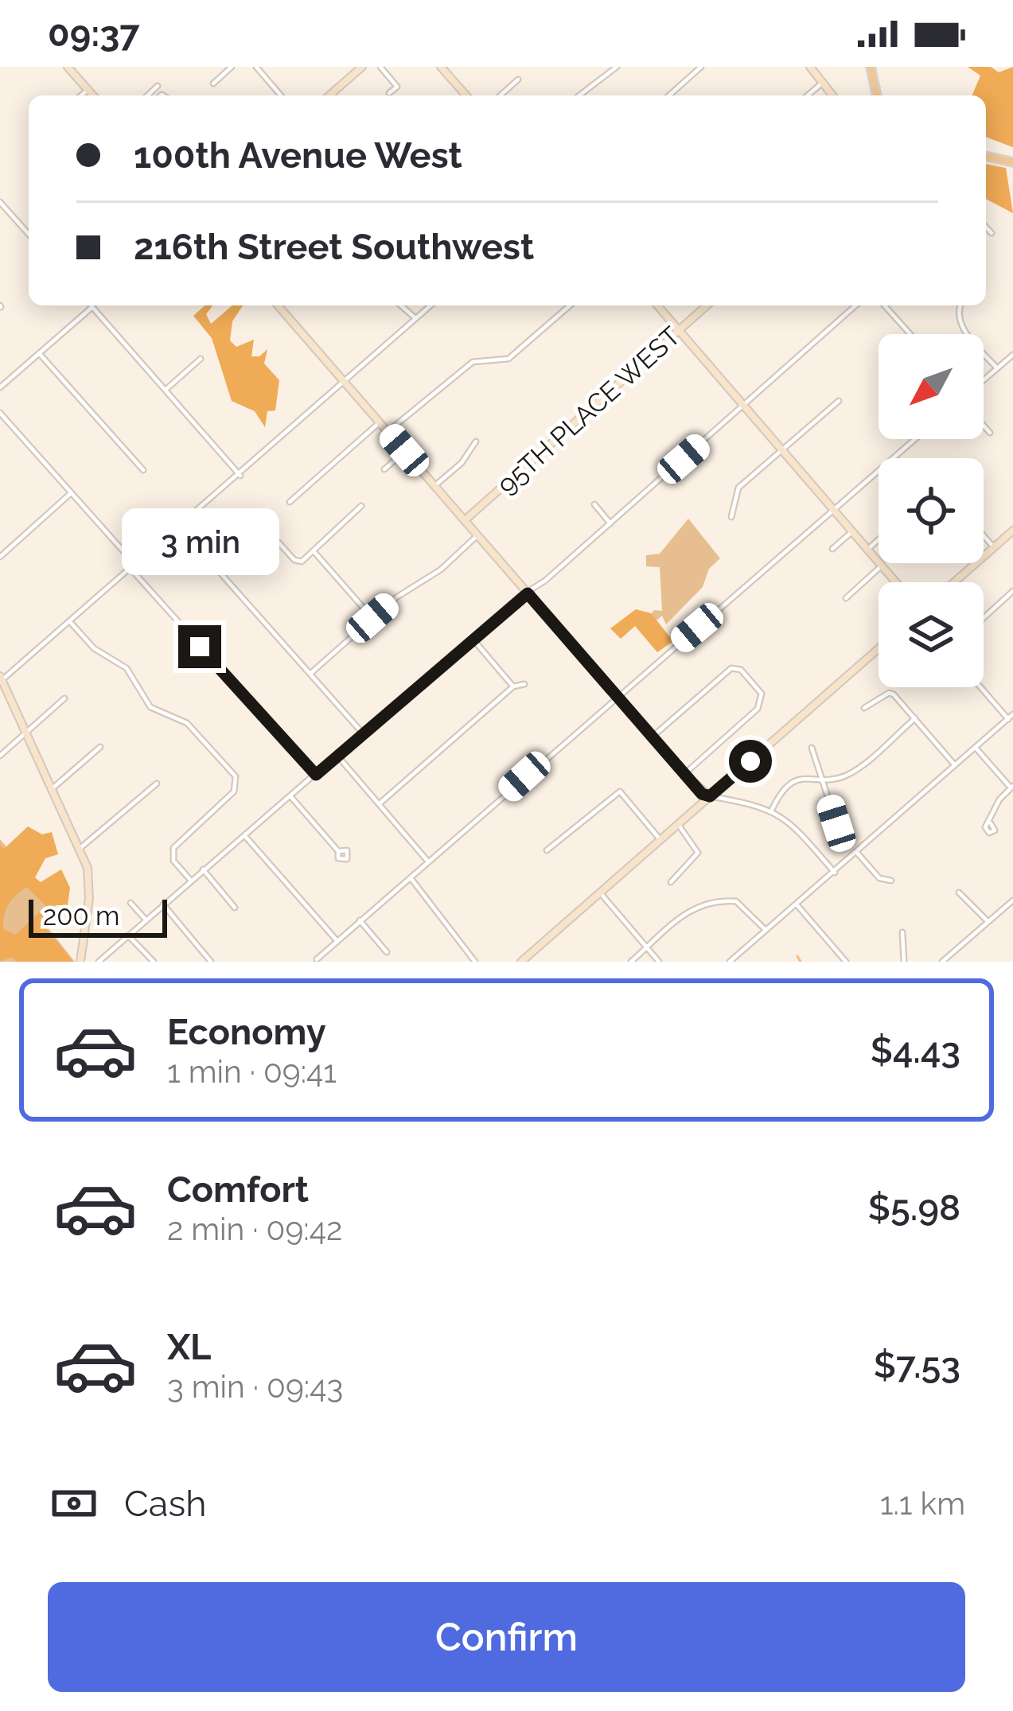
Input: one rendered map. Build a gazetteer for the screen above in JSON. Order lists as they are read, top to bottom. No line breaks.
{"streets":{"main road":["95TH PLACE WEST"]},"scale_bar":"200 m","north":"bottom left","page":{"status":"09:37","banner":["100th Avenue West","216th Street Southwest"],"bubble":"3 min","scale":"200 m","list":[{"name":"Economy","note":"1 min · 09:41","value":"$4.43"},{"name":"Comfort","note":"2 min · 09:42","value":"$5.98"},{"name":"XL","note":"3 min · 09:43","value":"$7.53"}],"pay":["Cash","1.1 km"],"buttons":"Confirm"}}
